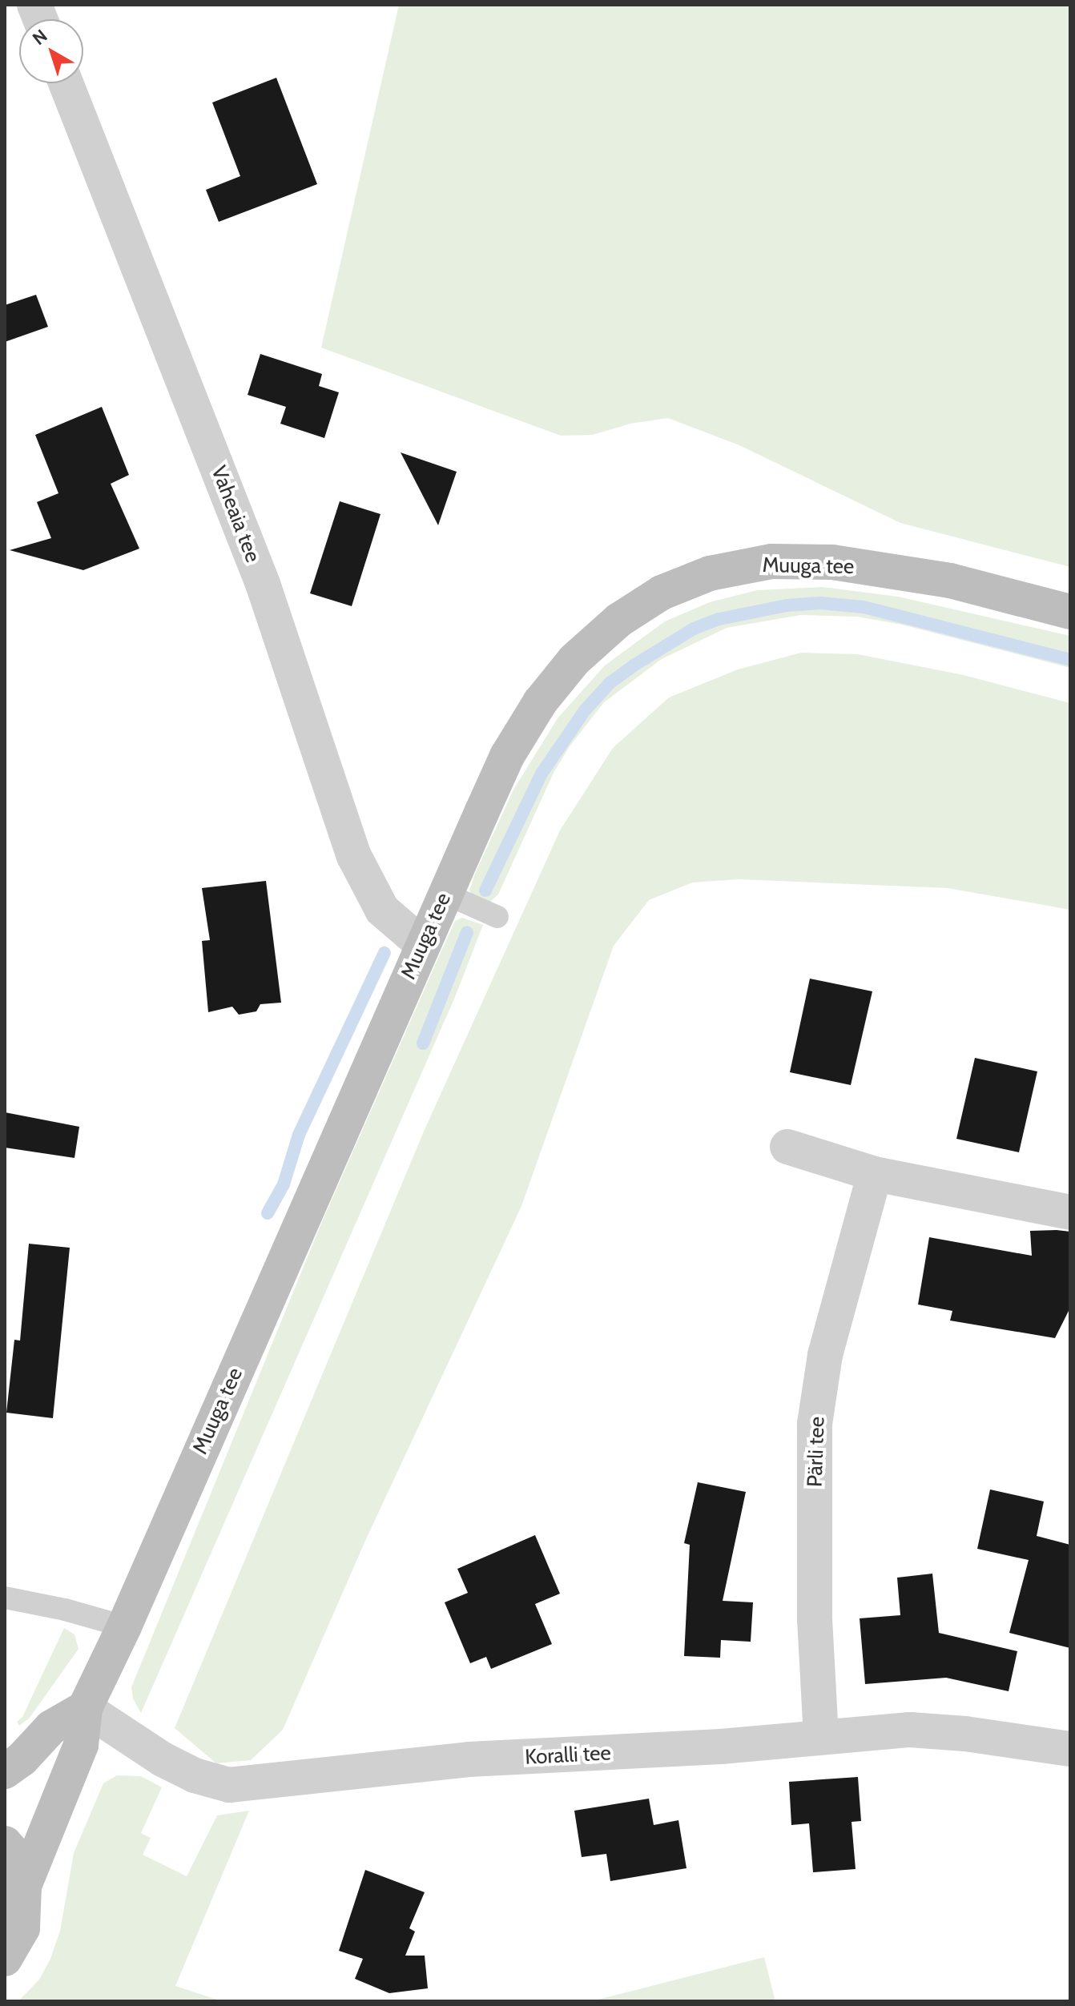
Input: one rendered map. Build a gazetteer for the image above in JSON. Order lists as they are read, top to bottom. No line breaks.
{"streets":{"street":["Vaheaia tee","Muuga tee","Pärli tee","Koralli tee"]},"crossings":[["Vaheaia tee","Muuga tee"],["Muuga tee","Koralli tee"],["Pärli tee","Koralli tee"]],"north":"top left"}
